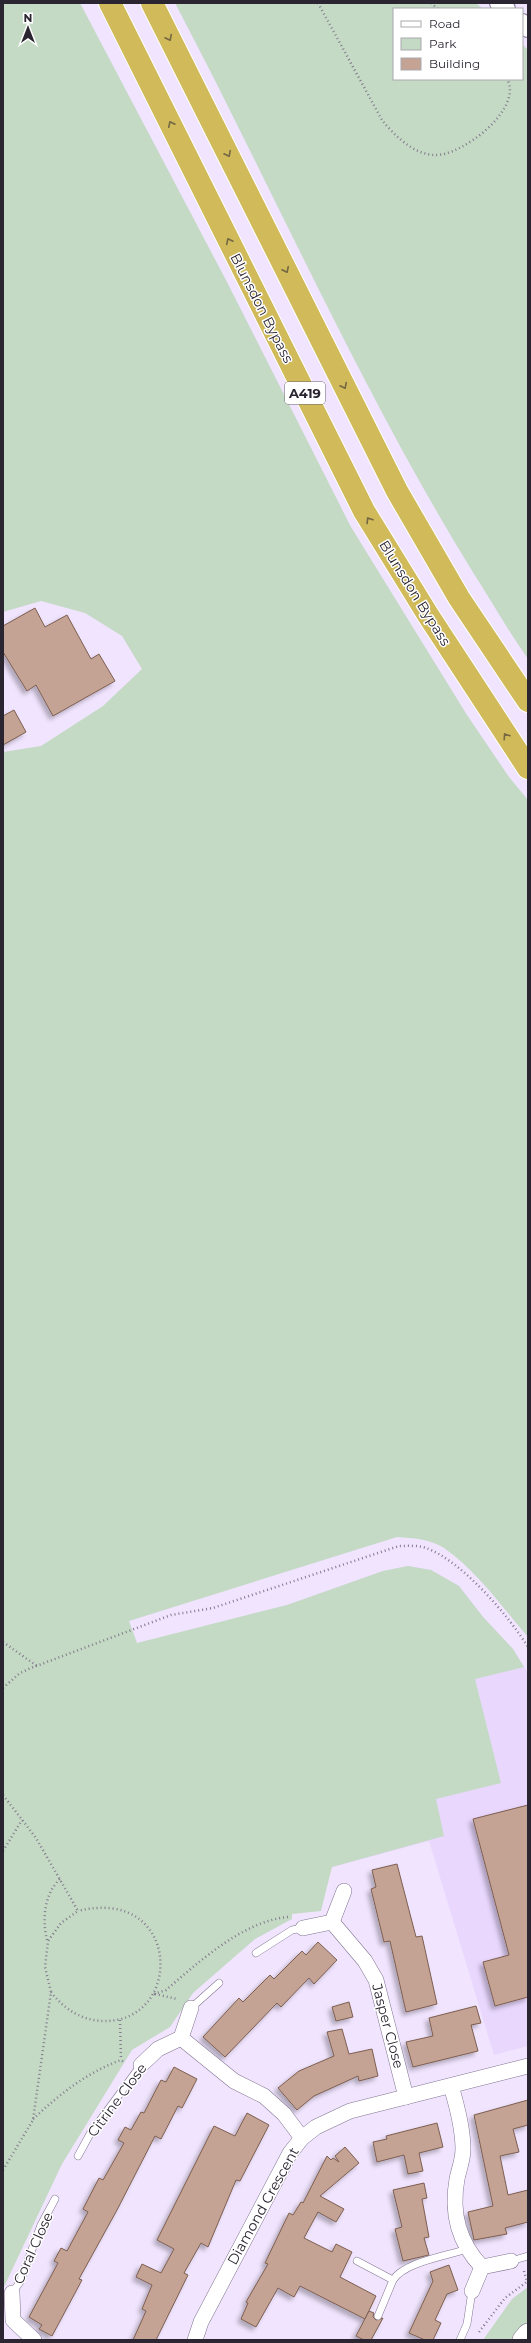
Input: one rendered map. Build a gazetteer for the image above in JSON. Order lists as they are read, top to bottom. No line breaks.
{"streets":{"highway":["Blunsdon Bypass","A419"],"street":["Jasper Close","Citrine Close","Diamond Crescent","Coral Close"]},"crossings":[["Jasper Close","Diamond Crescent"]],"legend":["Road","Park","Building"],"north":"top"}
